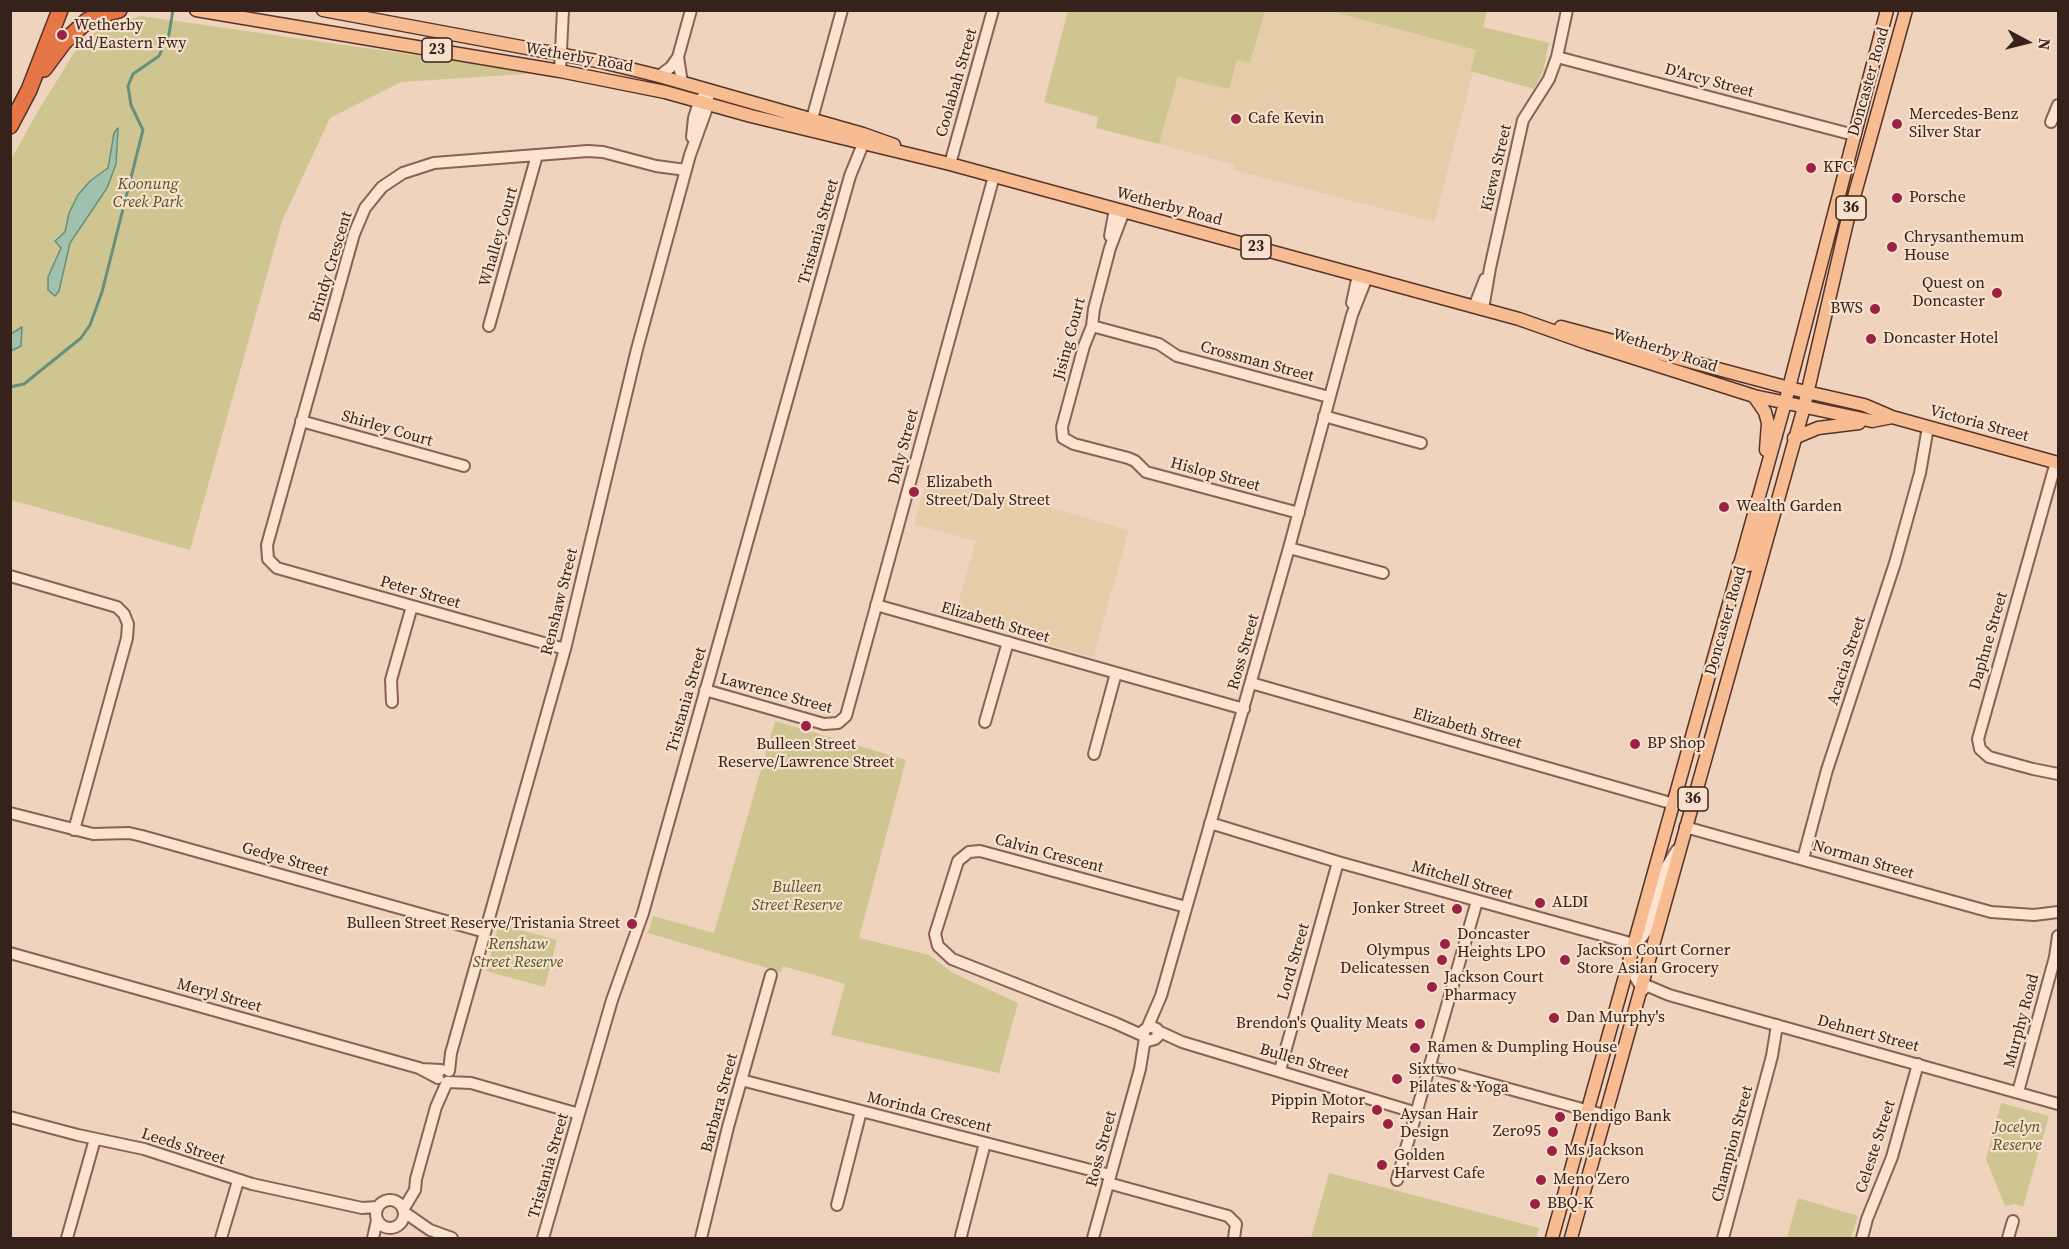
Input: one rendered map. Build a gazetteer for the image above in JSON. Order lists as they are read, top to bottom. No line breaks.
{"streets":{"main road":["23","Wetherby Road","Doncaster Road","36","Victoria Street"],"street":["D'Arcy Street","Coolabah Street","Kiewa Street","Tristania Street","Whalley Court","Brindy Crescent","Jising Court","Crossman Street","Shirley Court","Daly Street","Hislop Street","Peter Street","Renshaw Street","Elizabeth Street","Daphne Street","Ross Street","Acacia Street","Lawrence Street","Calvin Crescent","Gedye Street","Norman Street","Mitchell Street","Lord Street","Meryl Street","Murphy Road","Dehnert Street","Bullen Street","Barbara Street","Morinda Crescent","Champion Street","Leeds Street","Celeste Street"]},"crossings":[["Wetherby Road","Doncaster Road"],["Wetherby Road","Coolabah Street"],["Wetherby Road","Kiewa Street"],["Wetherby Road","Tristania Street"],["Wetherby Road","Jising Court"],["Wetherby Road","Victoria Street"],["Wetherby Road","Daly Street"],["Wetherby Road","Renshaw Street"],["Wetherby Road","Ross Street"],["D'Arcy Street","Doncaster Road"],["D'Arcy Street","Kiewa Street"],["Doncaster Road","Victoria Street"],["Doncaster Road","Elizabeth Street"],["Doncaster Road","Norman Street"],["Doncaster Road","Mitchell Street"],["Doncaster Road","Dehnert Street"],["Tristania Street","Lawrence Street"],["Whalley Court","Brindy Crescent"],["Brindy Crescent","Shirley Court"],["Brindy Crescent","Peter Street"],["Brindy Crescent","Renshaw Street"],["Jising Court","Crossman Street"],["Jising Court","Hislop Street"],["Crossman Street","Ross Street"],["Victoria Street","Daphne Street"],["Victoria Street","Acacia Street"],["Daly Street","Elizabeth Street"],["Daly Street","Lawrence Street"],["Hislop Street","Ross Street"],["Peter Street","Renshaw Street"],["Renshaw Street","Gedye Street"],["Renshaw Street","Meryl Street"],["Renshaw Street","Leeds Street"],["Elizabeth Street","Ross Street"],["Ross Street","Calvin Crescent"],["Ross Street","Mitchell Street"],["Ross Street","Bullen Street"],["Ross Street","Morinda Crescent"],["Acacia Street","Norman Street"],["Calvin Crescent","Bullen Street"],["Mitchell Street","Lord Street"],["Lord Street","Bullen Street"],["Murphy Road","Dehnert Street"],["Dehnert Street","Champion Street"],["Dehnert Street","Celeste Street"],["Barbara Street","Morinda Crescent"]],"parks":["Koonung Creek Park","Bulleen Street Reserve","Renshaw Street Reserve","Jocelyn Reserve"],"places":["Wetherby Rd/Eastern Fwy","Cafe Kevin","Mercedes-Benz Silver Star","KFC","Porsche","Chrysanthemum House","Quest on Doncaster","BWS","Doncaster Hotel","Elizabeth Street/Daly Street","Wealth Garden","Bulleen Street Reserve/Lawrence Street","BP Shop","ALDI","Jonker Street","Bulleen Street Reserve/Tristania Street","Doncaster Heights LPO","Olympus Delicatessen","Jackson Court Corner Store Asian Grocery","Jackson Court Pharmacy","Dan Murphy's","Brendon's Quality Meats","Ramen & Dumpling House","Sixtwo Pilates & Yoga","Pippin Motor Repairs","Bendigo Bank","Aysan Hair Design","Zero95","Ms Jackson","Golden Harvest Cafe","Meno Zero","BBQ-K"],"north":"right"}
